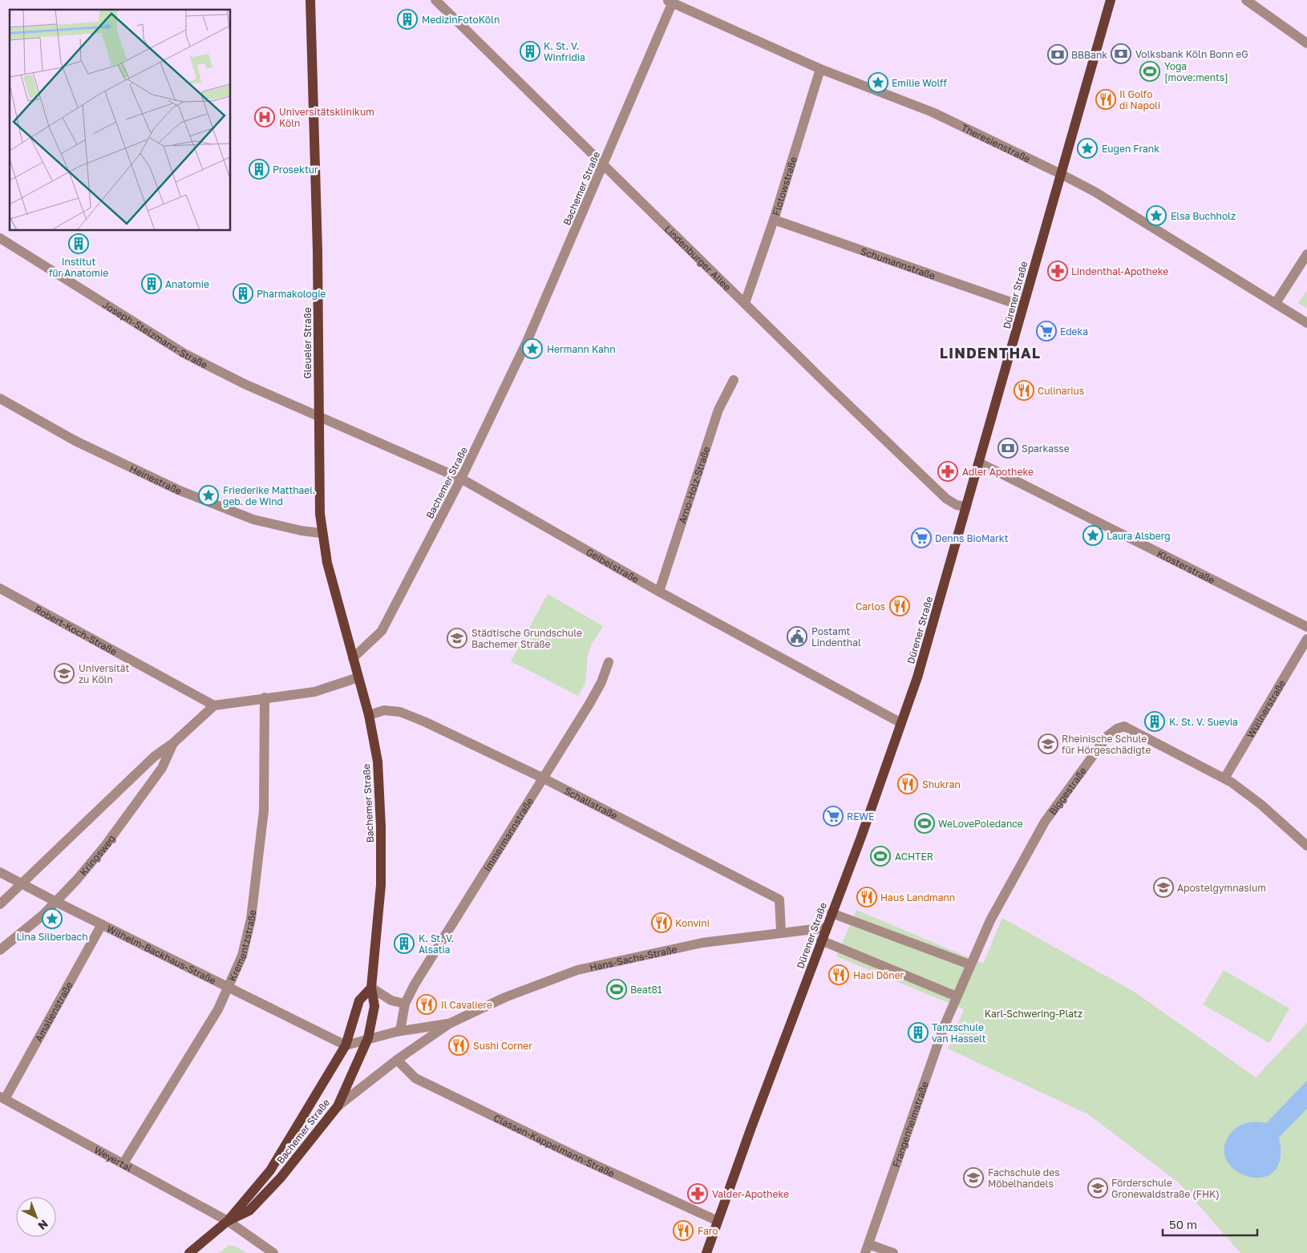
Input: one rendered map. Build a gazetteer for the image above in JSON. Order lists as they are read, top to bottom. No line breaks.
{"streets":{"main road":["Bachemer Straße","Dürener Straße","Gleueler Straße"],"street":["Theresienstraße","Flotowstraße","Lindenburger Allee","Schumannstraße","Joseph-Stelzmann-Straße","Heinestraße","Arno-Holz-Straße","Geibelstraße","Klosterstraße","Robert-Koch-Straße","Wüllnerstraße","Biggestraße","Schallstraße","Immermannstraße","Kringsweg","Krementzstraße","Wilhelm-Backhaus-Straße","Hans-Sachs-Straße","Amalienstraße","Frangenheimstraße","Classen-Kappelmann-Straße","Weyertal"]},"crossings":[["Theresienstraße","Flotowstraße"],["Theresienstraße","Bachemer Straße"],["Theresienstraße","Dürener Straße"],["Flotowstraße","Lindenburger Allee"],["Flotowstraße","Schumannstraße"],["Bachemer Straße","Lindenburger Allee"],["Bachemer Straße","Gleueler Straße"],["Bachemer Straße","Geibelstraße"],["Bachemer Straße","Schallstraße"],["Bachemer Straße","Wilhelm-Backhaus-Straße"],["Bachemer Straße","Hans-Sachs-Straße"],["Bachemer Straße","Weyertal"],["Lindenburger Allee","Dürener Straße"],["Schumannstraße","Dürener Straße"],["Dürener Straße","Geibelstraße"],["Dürener Straße","Klosterstraße"],["Dürener Straße","Hans-Sachs-Straße"],["Dürener Straße","Classen-Kappelmann-Straße"],["Joseph-Stelzmann-Straße","Gleueler Straße"],["Joseph-Stelzmann-Straße","Geibelstraße"],["Gleueler Straße","Heinestraße"],["Gleueler Straße","Geibelstraße"],["Arno-Holz-Straße","Geibelstraße"],["Robert-Koch-Straße","Kringsweg"],["Wüllnerstraße","Biggestraße"],["Biggestraße","Frangenheimstraße"],["Schallstraße","Immermannstraße"],["Schallstraße","Hans-Sachs-Straße"],["Immermannstraße","Hans-Sachs-Straße"],["Kringsweg","Wilhelm-Backhaus-Straße"],["Krementzstraße","Wilhelm-Backhaus-Straße"],["Krementzstraße","Weyertal"],["Wilhelm-Backhaus-Straße","Hans-Sachs-Straße"],["Wilhelm-Backhaus-Straße","Amalienstraße"],["Hans-Sachs-Straße","Classen-Kappelmann-Straße"],["Amalienstraße","Weyertal"]],"districts":["LINDENTHAL"],"parks":["Karl-Schwering-Platz"],"places":{"building":["MedizinFotoKöln","K. St. V. Winfridia","Prosektur","Institut für Anatomie","Anatomie","Pharmakologie","K. St. V. Suevia","K. St. V. Alsatia","Tanzschule van Hasselt"],"bank":["Volksbank Köln Bonn eG","BBBank","Sparkasse"],"sports":["Yoga [move:ments]","WeLovePoledance","ACHTER","Beat81"],"place":["Emilie Wolff","Eugen Frank","Elsa Buchholz","Hermann Kahn","Friederike Matthaei. geb. de Wind","Laura Alsberg","Lina Silberbach"],"restaurant":["Il Golfo di Napoli","Culinarius","Carlos","Shukran","Haus Landmann","Konvini","Haci Döner","Il Cavaliere","Sushi Corner","Faro"],"hospital":["Universitätsklinikum Köln"],"pharmacy":["Lindenthal-Apotheke","Adler Apotheke","Valder-Apotheke"],"supermarket":["Edeka","Denns BioMarkt","REWE"],"public building":["Postamt Lindenthal"],"school or university":["Städtische Grundschule Bachemer Straße","Universität zu Köln","Rheinische Schule für Hörgeschädigte","Apostelgymnasium","Fachschule des Möbelhandels","Förderschule Gronewaldstraße (FHK)"]},"scale_bar":"50 m","north":"bottom right"}
